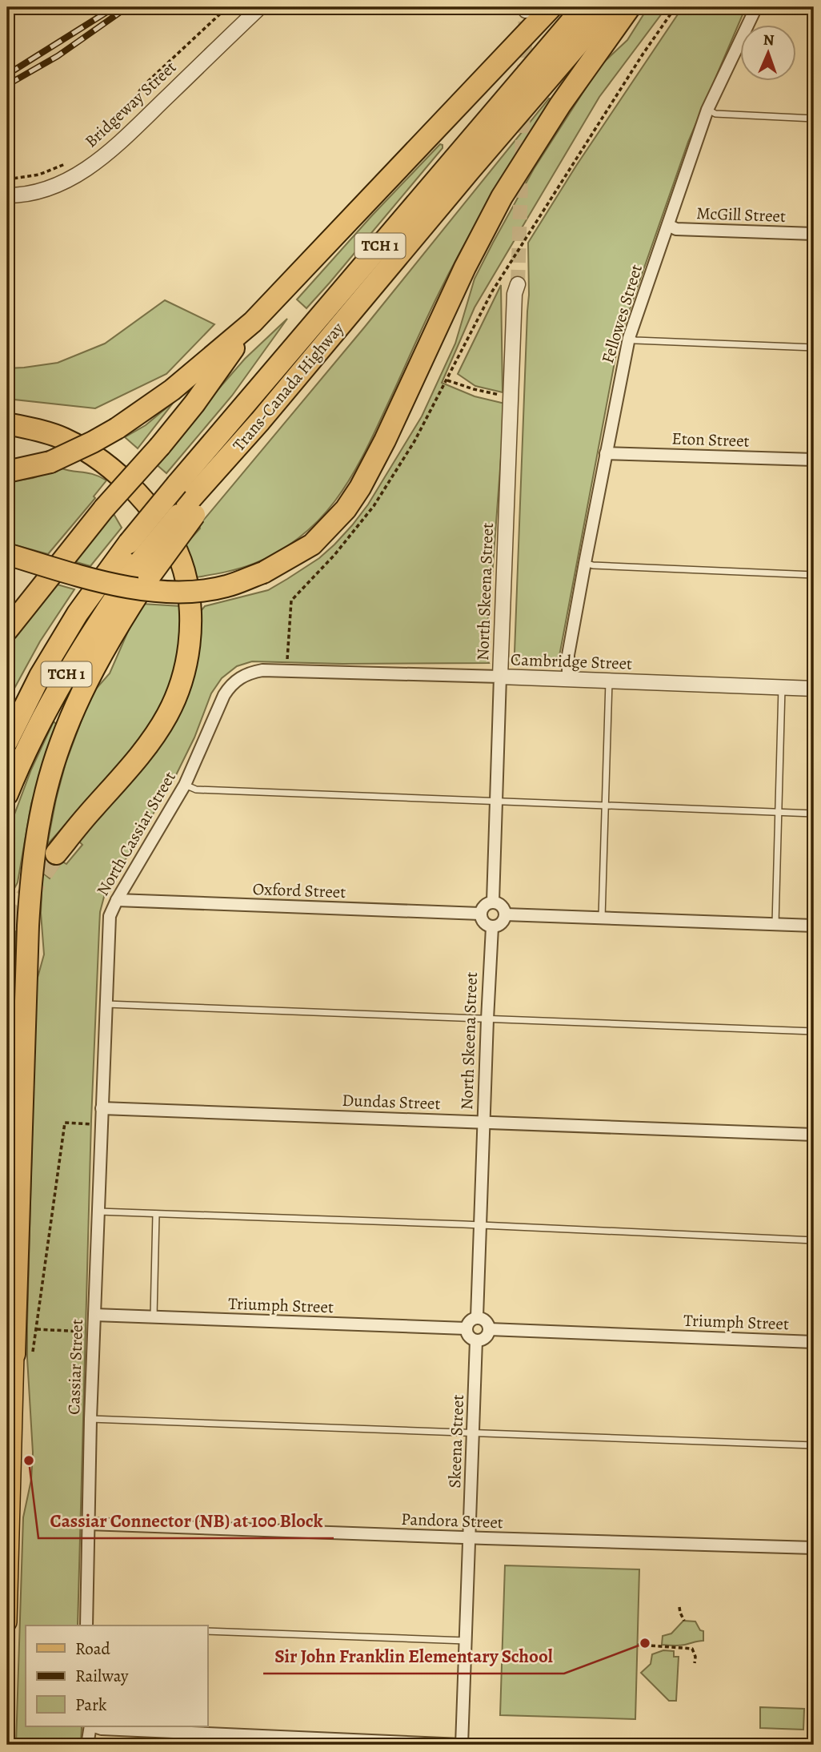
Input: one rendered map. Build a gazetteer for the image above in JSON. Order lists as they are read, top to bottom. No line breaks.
{"streets":{"highway":["TCH 1","Trans-Canada Highway"],"street":["Bridgeway Street","McGill Street","Fellowes Street","Eton Street","North Skeena Street","Cambridge Street","North Cassiar Street","Oxford Street","Dundas Street","Triumph Street","Cassiar Street","Skeena Street","Pandora Street"]},"crossings":[["McGill Street","Fellowes Street"],["Fellowes Street","Eton Street"],["Fellowes Street","Cambridge Street"],["North Skeena Street","Cambridge Street"],["North Skeena Street","Oxford Street"],["North Skeena Street","Dundas Street"],["Cambridge Street","North Cassiar Street"],["North Cassiar Street","Oxford Street"],["North Cassiar Street","Dundas Street"],["North Cassiar Street","Cassiar Street"],["Dundas Street","Cassiar Street"],["Triumph Street","Cassiar Street"],["Triumph Street","Skeena Street"],["Cassiar Street","Pandora Street"],["Skeena Street","Pandora Street"]],"places":["Cassiar Connector (NB) at 100 Block","Sir John Franklin Elementary School"],"legend":["Road","Railway","Park"],"north":"top"}
